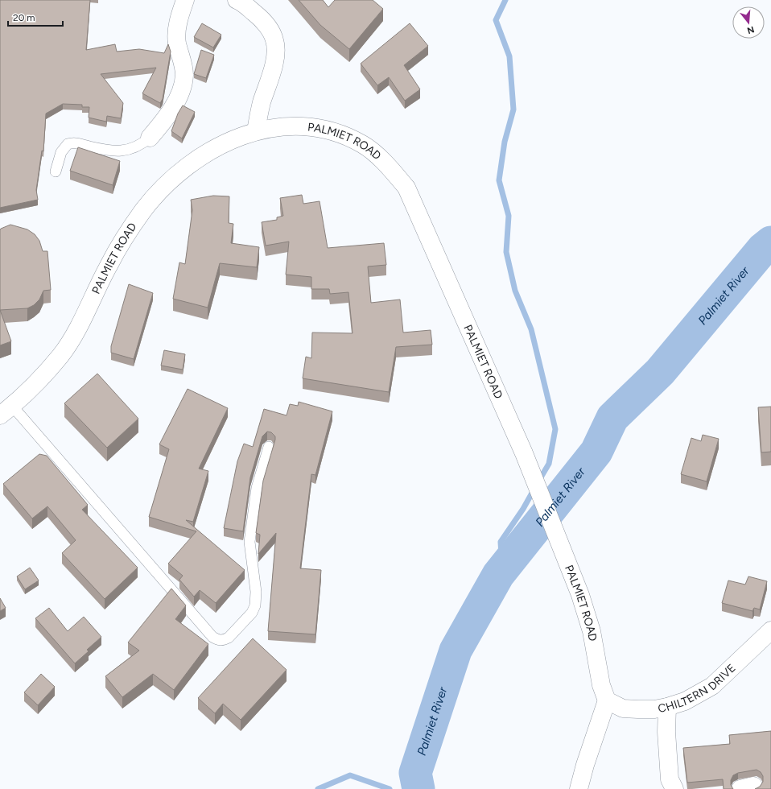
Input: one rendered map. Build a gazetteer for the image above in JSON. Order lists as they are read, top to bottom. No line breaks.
{"streets":{"street":["PALMIET ROAD","CHILTERN DRIVE"]},"crossings":[["PALMIET ROAD","CHILTERN DRIVE"]],"water":["Palmiet River"],"scale_bar":"20 m","north":"bottom"}
